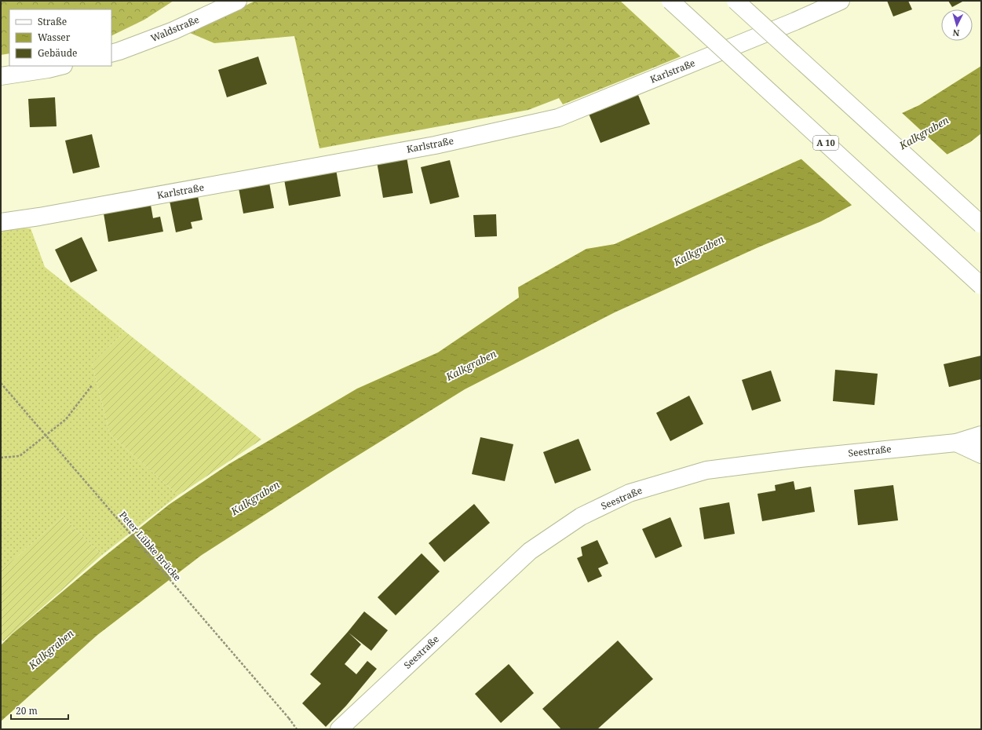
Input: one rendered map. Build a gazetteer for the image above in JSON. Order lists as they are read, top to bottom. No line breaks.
{"streets":{"main road":["Waldstraße","Karlstraße","A 10","Seestraße"],"path":["Peter Lübke Brücke"]},"water":["Kalkgraben"],"legend":["Straße","Wasser","Gebäude"],"scale_bar":"20 m","north":"bottom"}
